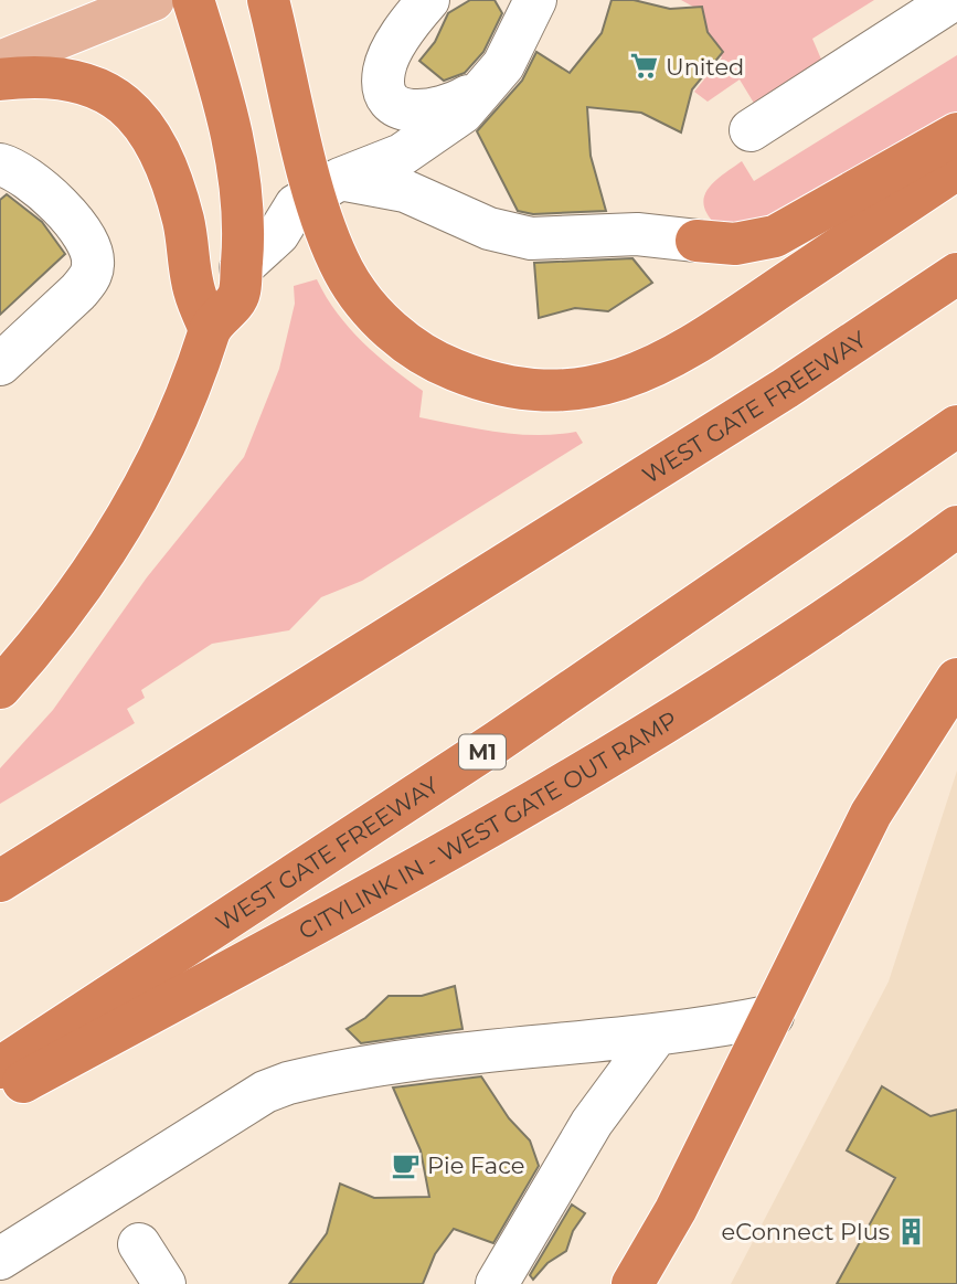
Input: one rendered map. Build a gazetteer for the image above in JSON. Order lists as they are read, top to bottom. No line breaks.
{"streets":{"highway":["WEST GATE FREEWAY","M1","CITYLINK IN - WEST GATE OUT RAMP"]},"places":{"supermarket":["United"],"cafe":["Pie Face"],"building":["eConnect Plus"]}}
